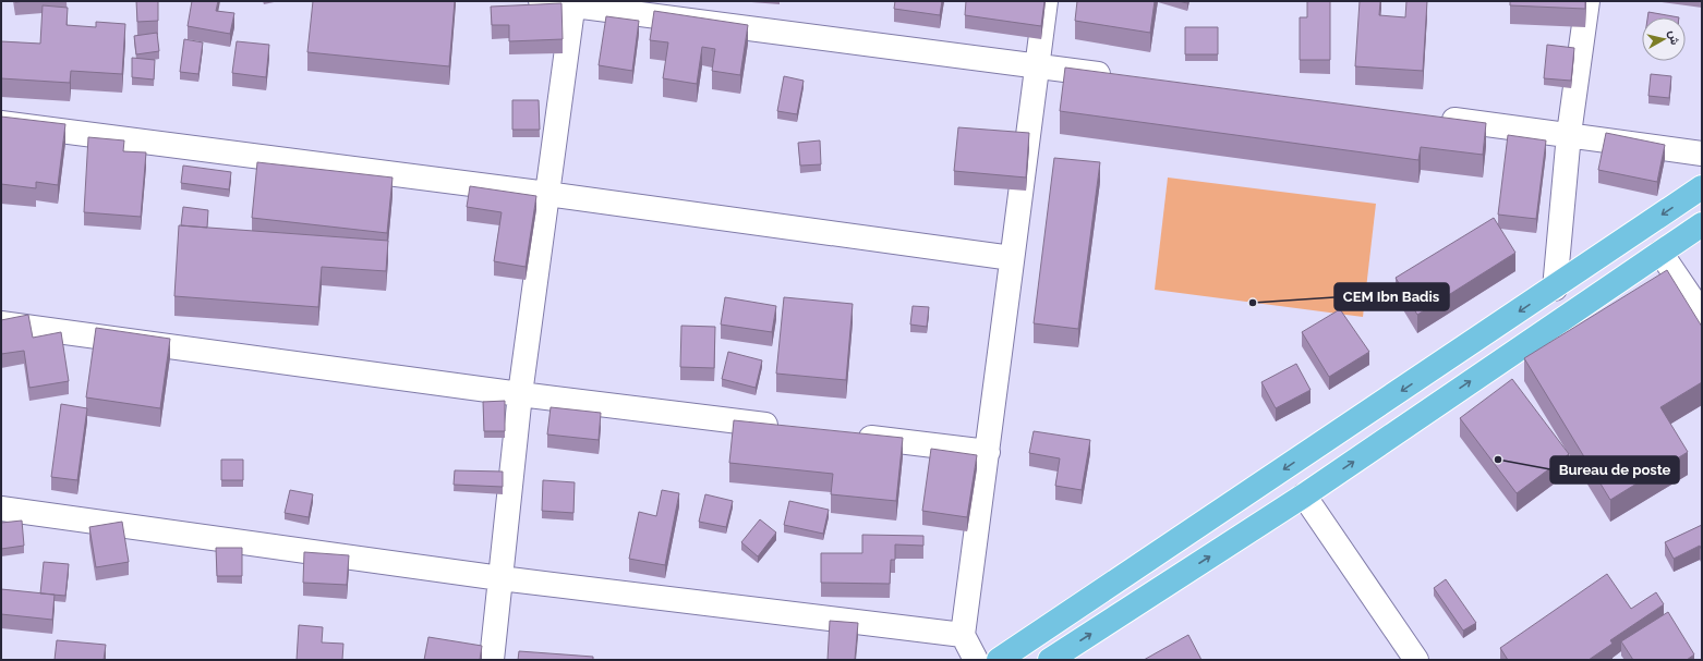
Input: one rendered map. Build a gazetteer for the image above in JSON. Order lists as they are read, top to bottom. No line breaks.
{"places":["CEM Ibn Badis","Bureau de poste"],"north":"right"}
